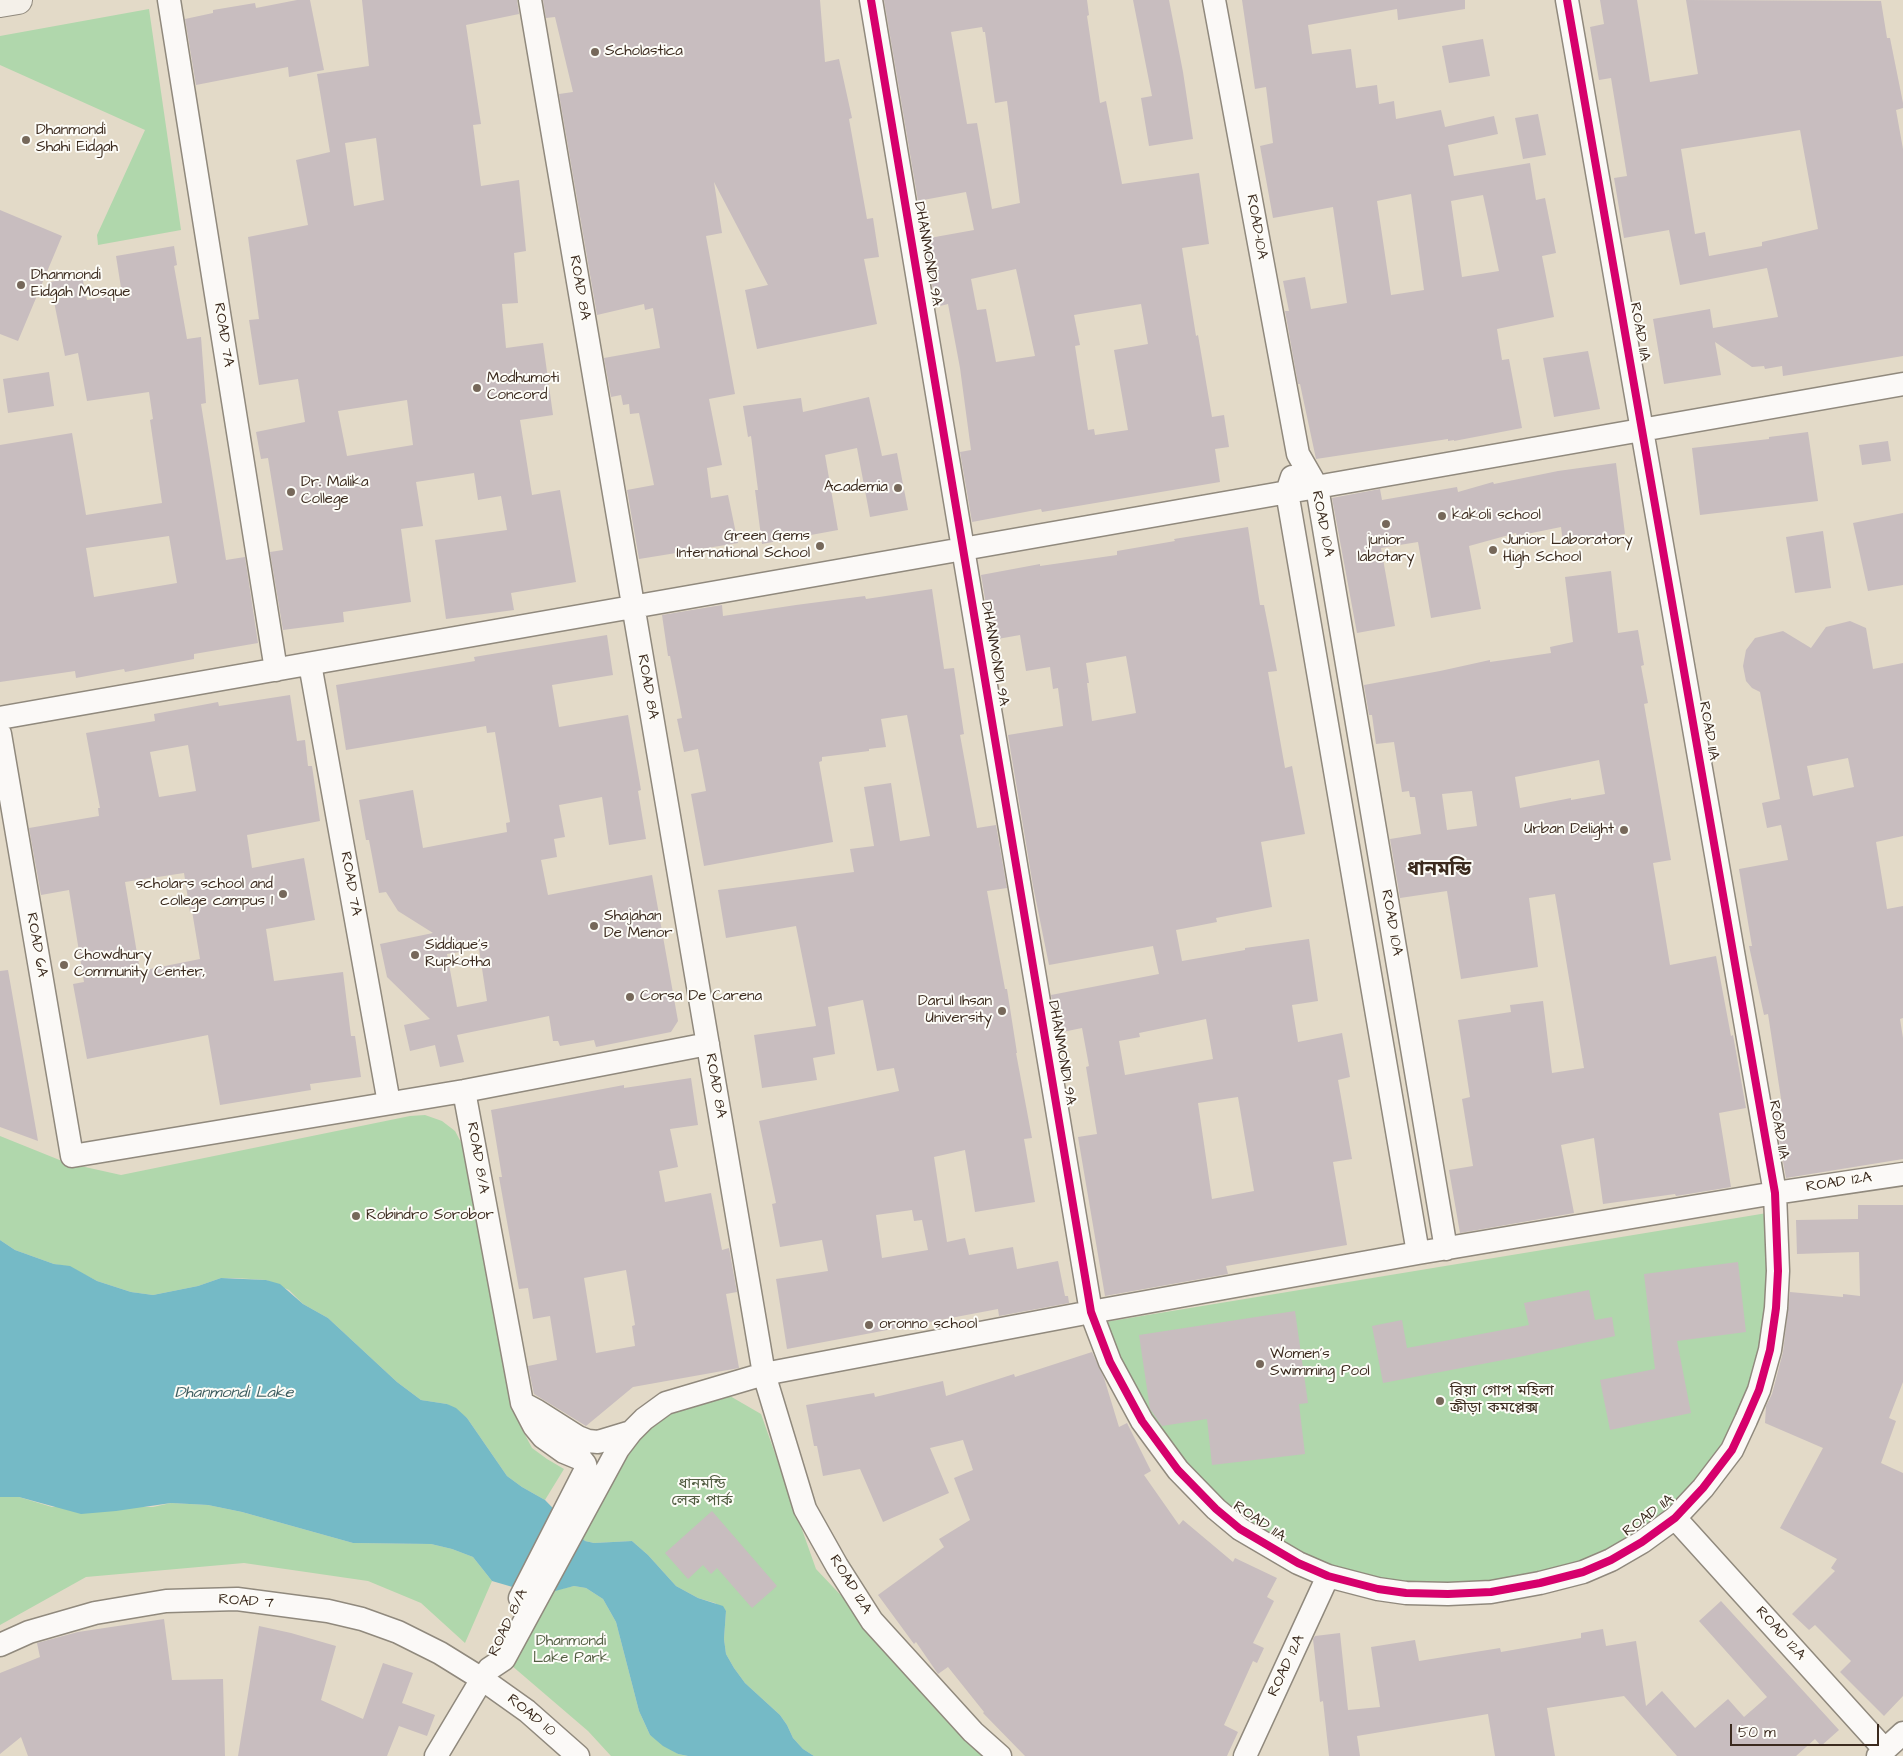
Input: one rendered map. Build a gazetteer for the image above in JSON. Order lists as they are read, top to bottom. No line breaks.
{"streets":{"street":["ROAD-10A","DHANMONDI 9A","ROAD 8A","ROAD 11A","ROAD 7A","ROAD 10A","ROAD 6A","ROAD 8/A","ROAD 12A","ROAD 7","ROAD 10"]},"crossings":[["ROAD-10A","ROAD 10A"],["DHANMONDI 9A","ROAD 11A"],["DHANMONDI 9A","ROAD 8/A"],["ROAD 8A","ROAD 8/A"],["ROAD 8A","ROAD 12A"],["ROAD 11A","ROAD 8/A"],["ROAD 11A","ROAD 12A"],["ROAD 7A","ROAD 6A"],["ROAD 10A","ROAD 8/A"],["ROAD 10A","ROAD 12A"],["ROAD 8/A","ROAD 12A"],["ROAD 8/A","ROAD 7"],["ROAD 8/A","ROAD 10"],["ROAD 7","ROAD 10"]],"districts":["ধানমন্ডি"],"water":["Dhanmondi Lake"],"parks":["ধানমন্ডি লেক পার্ক","Dhanmondi Lake Park"],"places":["Scholastica","Dhanmondi Shahi Eidgah","Dhanmondi Eidgah Mosque","Modhumoti Concord","Academia","Dr. Malika College","kakoli school","junior labotary","Green Gems International School","Junior Laboratory High School","Urban Delight","scholars school and college campus 1","Shajahan De Menor","Siddique's Rupkotha","Chowdhury Community Center,","Corsa De Carena","Darul Ihsan University","Robindro Sorobor","oronno school","Women's Swimming Pool","রিয়া গোপ মহিলা ক্রীড়া কমপ্লেক্স"],"scale_bar":"50 m"}
